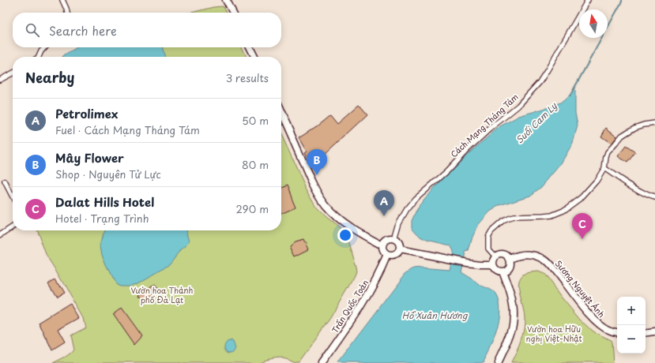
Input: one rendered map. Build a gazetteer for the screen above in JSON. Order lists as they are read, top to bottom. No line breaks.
{"streets":{"main road":["Sương Nguyệt Ánh","Trần Quốc Toản"],"street":["Cách Mạng Tháng Tám"]},"crossings":[["Cách Mạng Tháng Tám","Trần Quốc Toản"]],"water":["Suối Cam Ly","Hồ Xuân Hương"],"parks":["Vườn hoa Thành phố Đà Lạt","Vườn hoa Hữu nghị Việt-Nhật"],"north":"top","page":{"search":"Search here","heading":["Nearby","3 results"],"list":[{"mark":"A","name":"Petrolimex","note":"Fuel · Cách Mạng Tháng Tám","value":"50 m"},{"mark":"B","name":"Mây Flower","note":"Shop · Nguyên Tử Lực","value":"80 m"},{"mark":"C","name":"Dalat Hills Hotel","note":"Hotel · Trạng Trình","value":"290 m"}],"pins":["B","A","C"],"map_buttons":["+","−"]}}
